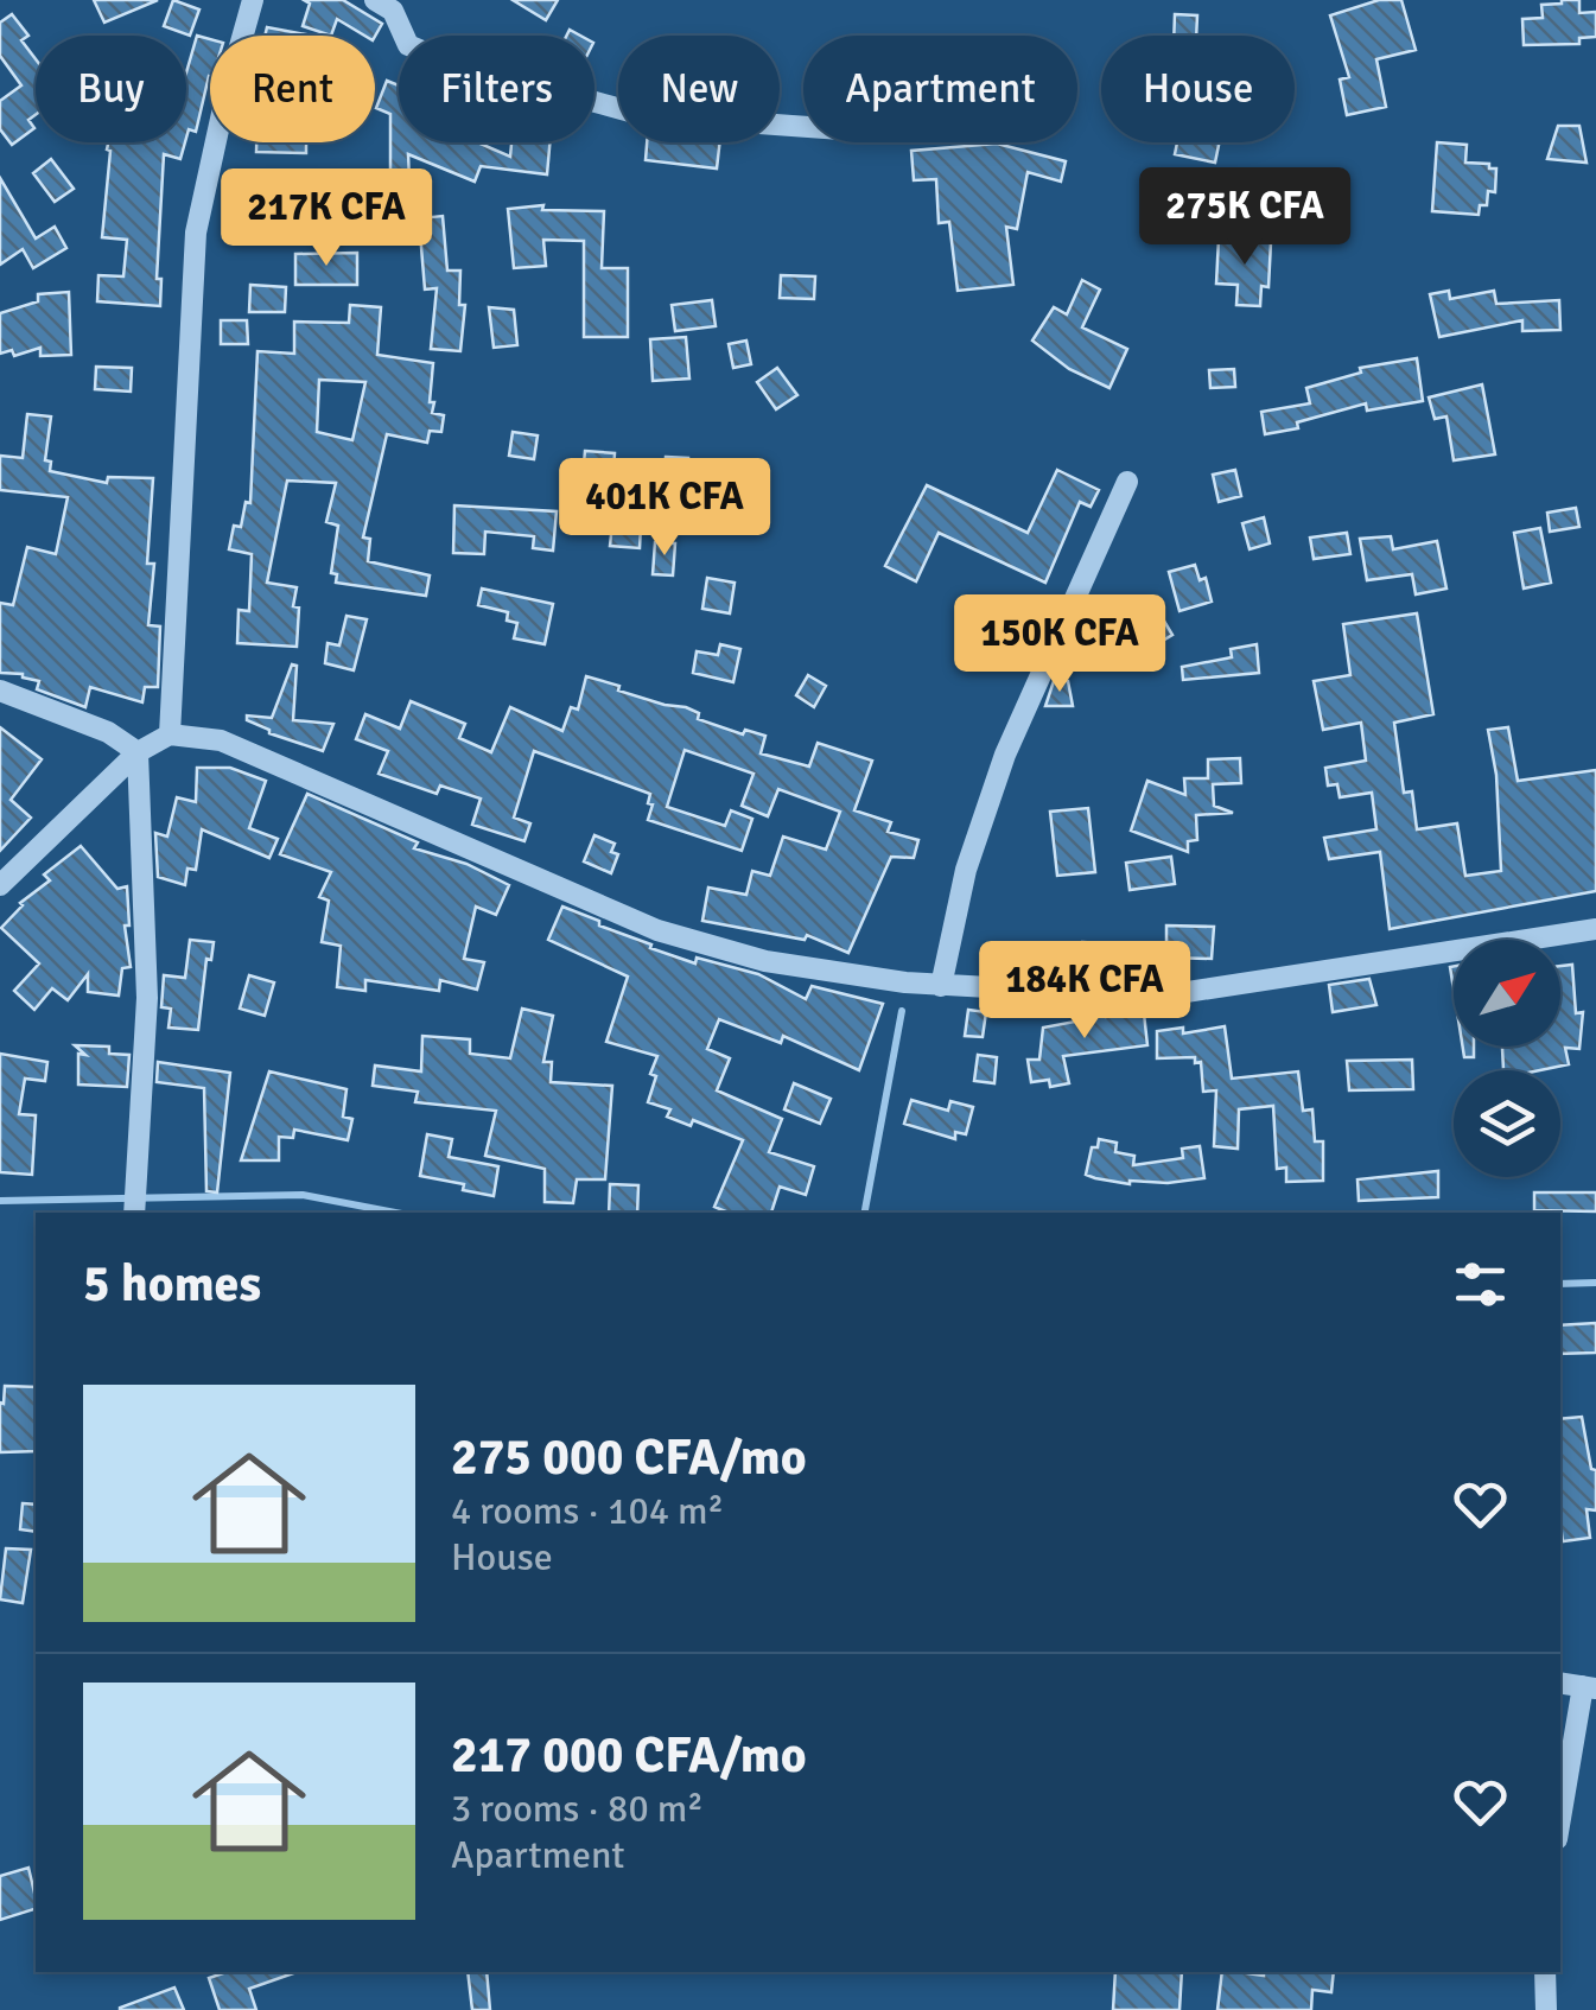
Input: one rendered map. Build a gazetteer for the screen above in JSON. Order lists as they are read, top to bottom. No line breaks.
{"north":"top right","page":{"chip":["Buy","Rent","Filters","New","Apartment","House"],"price":["275K CFA","217K CFA","401K CFA","150K CFA","184K CFA"],"heading":"5 homes","list":[{"name":"275 000 CFA/mo","note":"4 rooms · 104 m² · House"},{"name":"217 000 CFA/mo","note":"3 rooms · 80 m² · Apartment"}]}}
